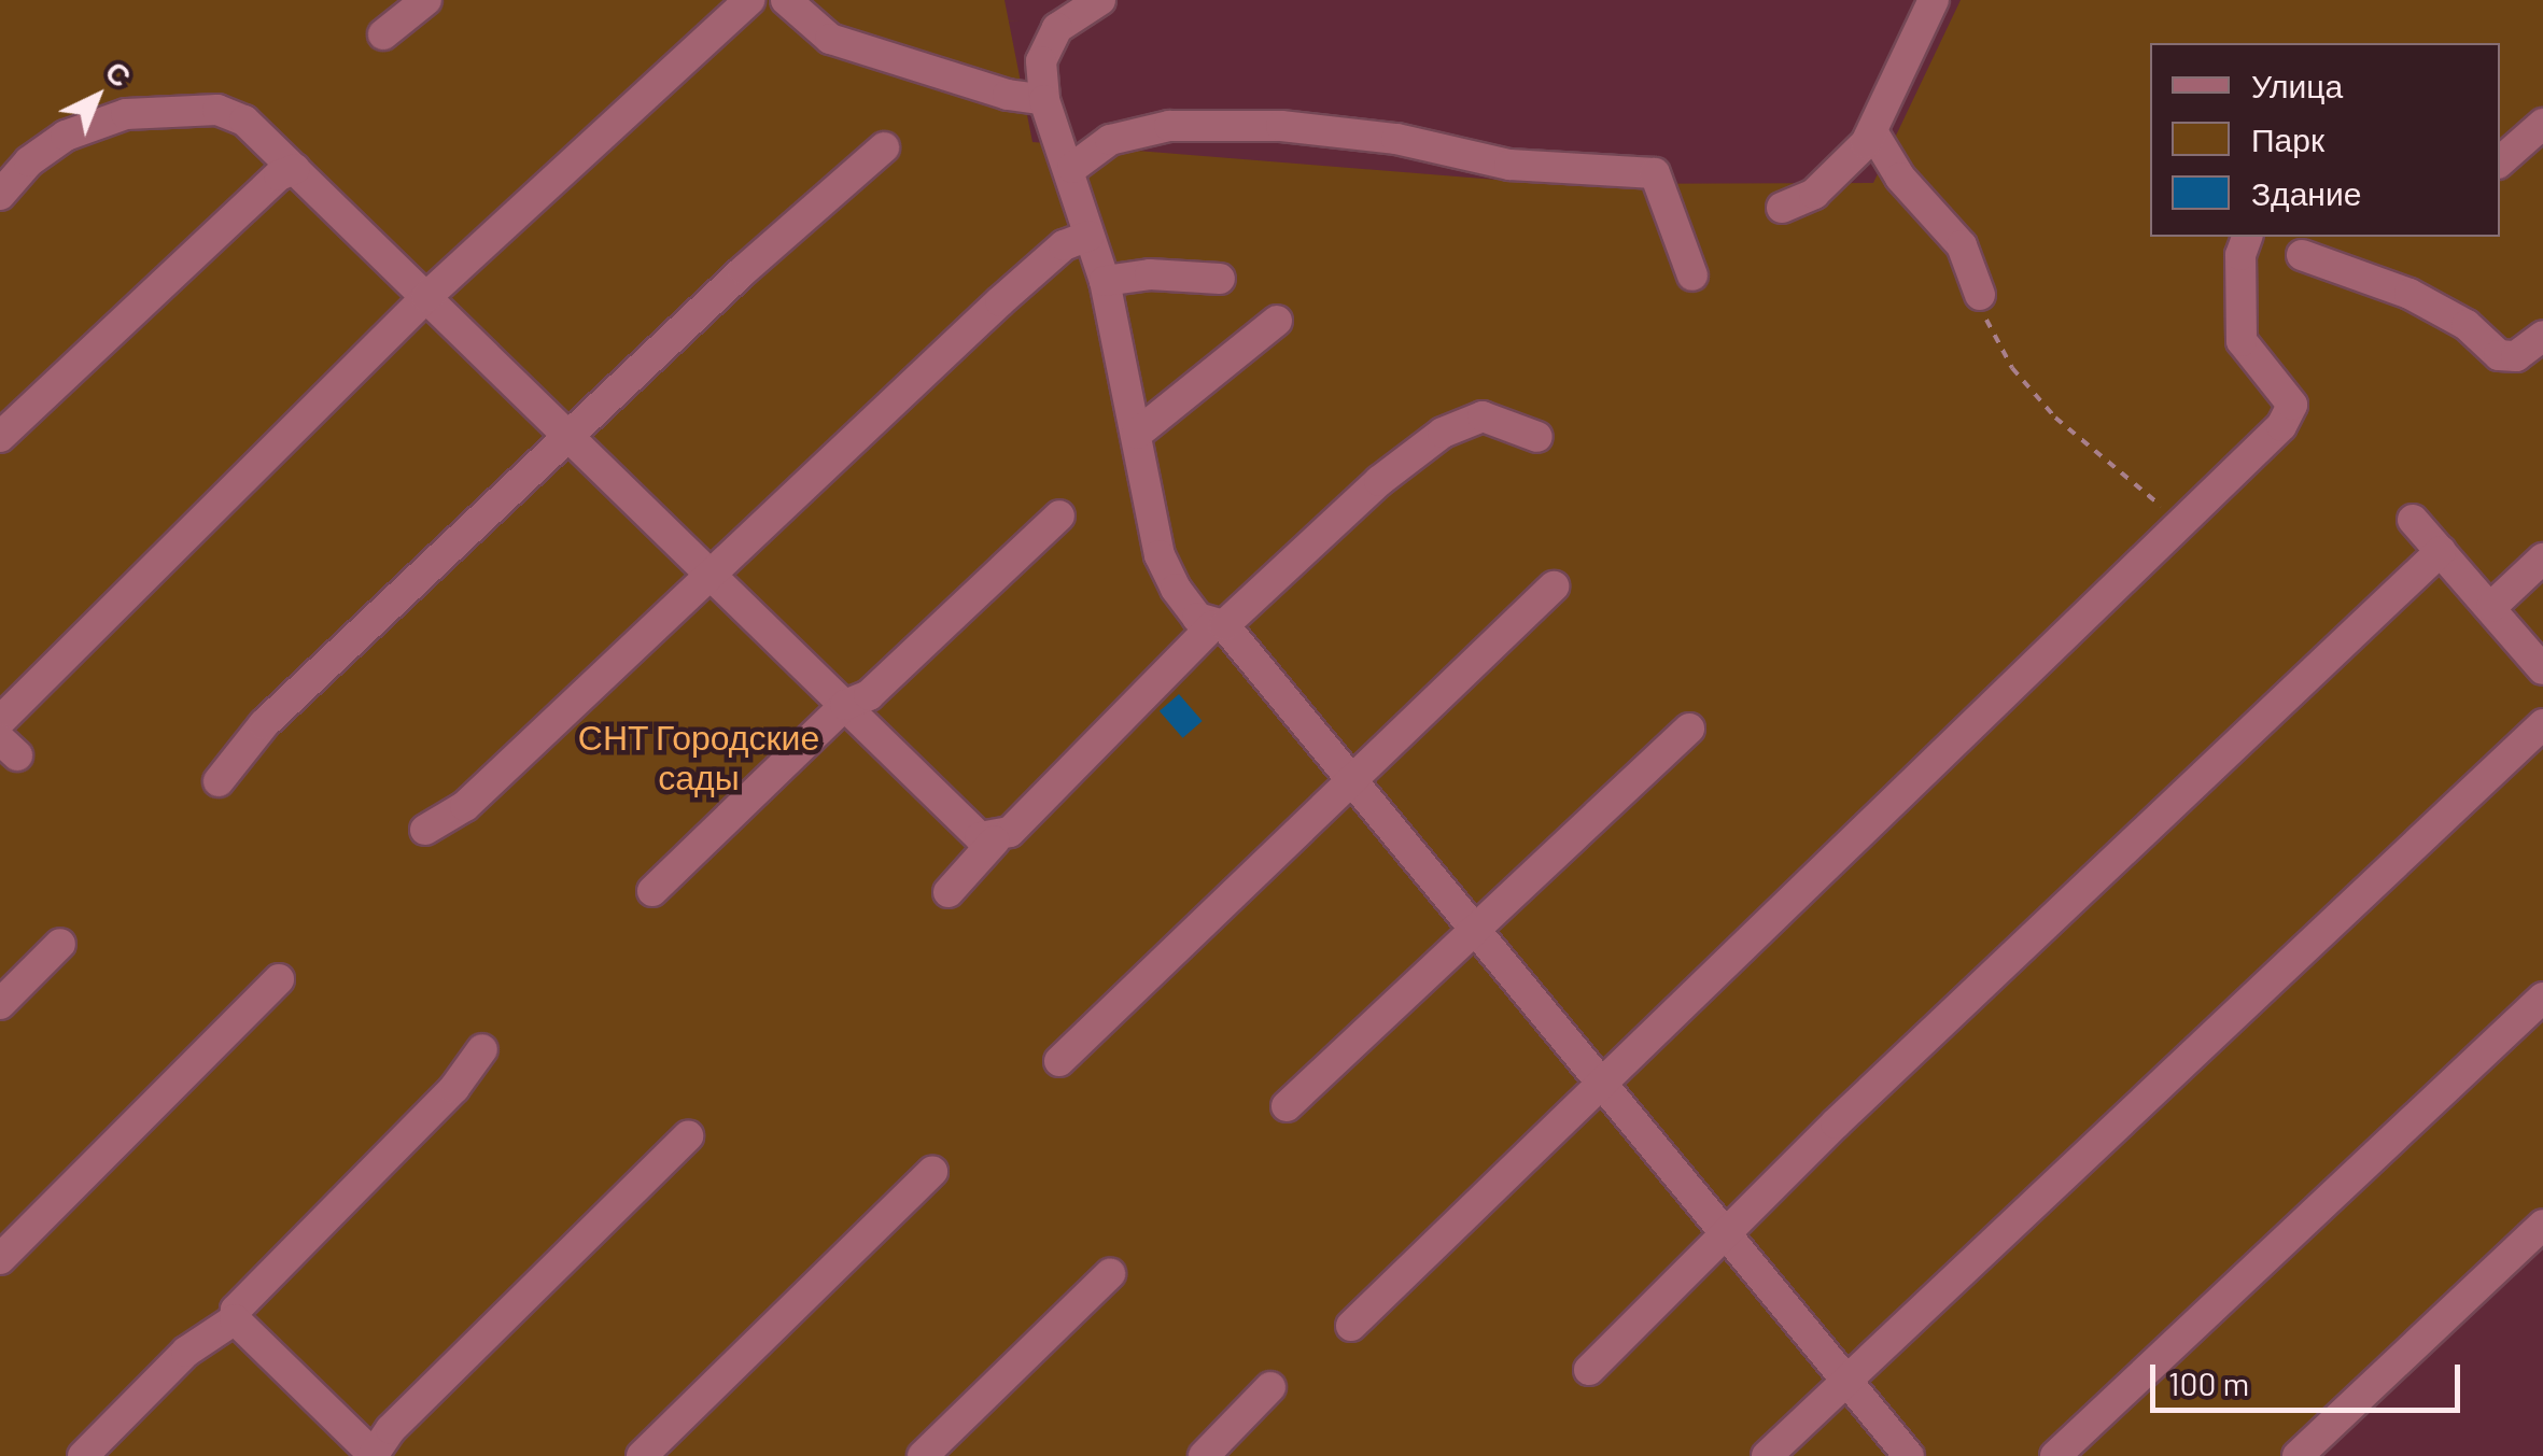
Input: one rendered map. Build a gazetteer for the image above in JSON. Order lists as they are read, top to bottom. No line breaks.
{"parks":["СНТ Городские сады"],"legend":["Улица","Парк","Здание"],"scale_bar":"100 m","north":"top right"}
